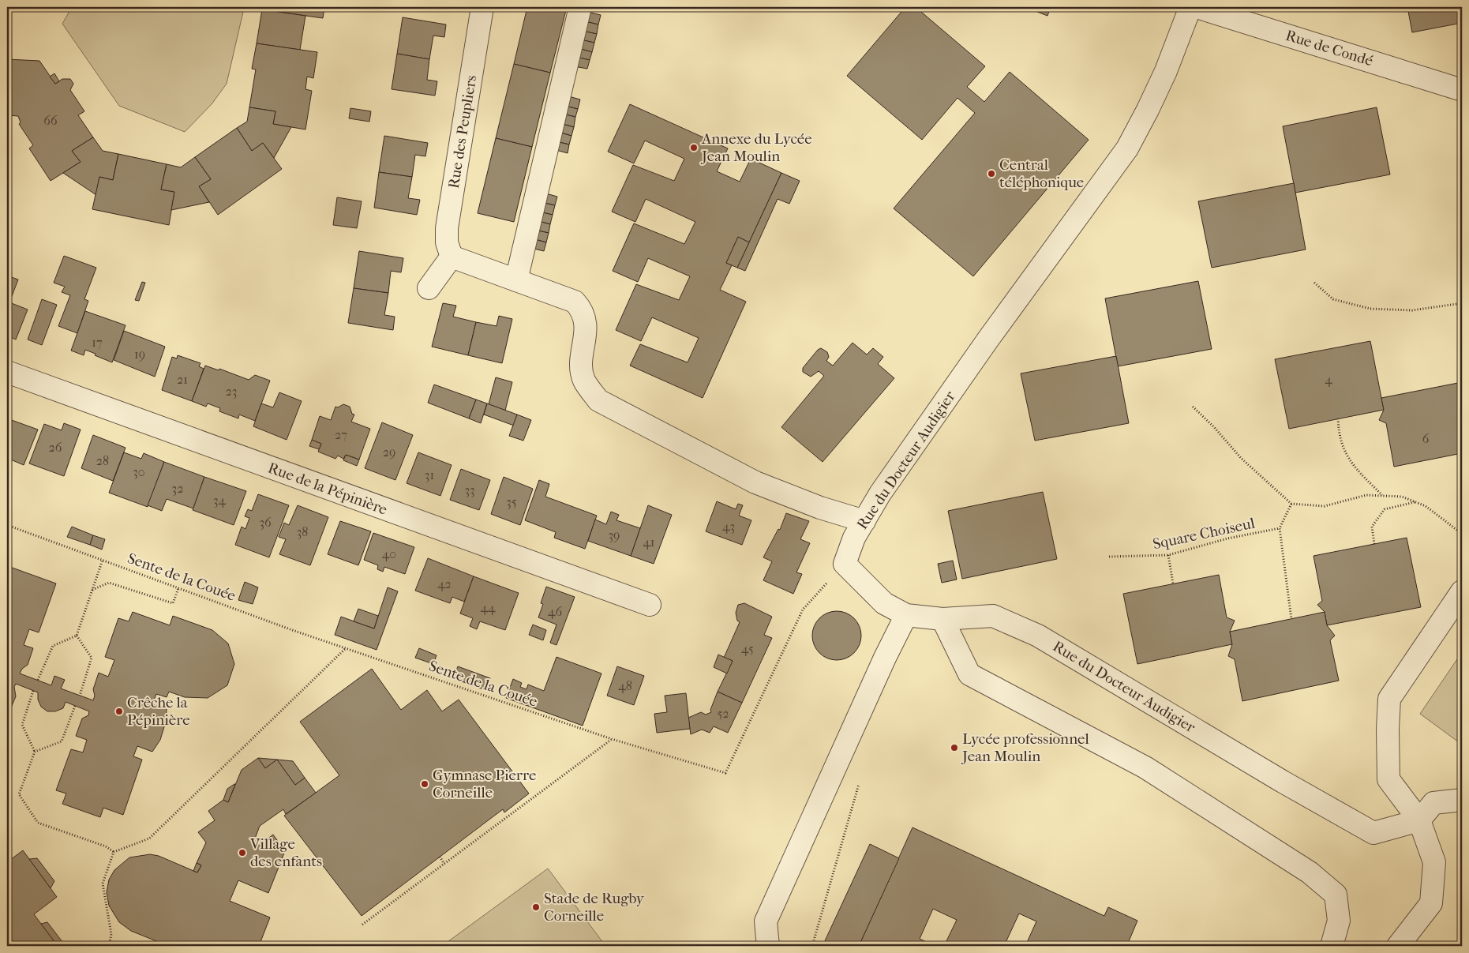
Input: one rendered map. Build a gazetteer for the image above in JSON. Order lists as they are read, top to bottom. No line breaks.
{"streets":{"street":["Rue de Condé","Rue des Peupliers","Rue du Docteur Audigier","Rue de la Pépinière"],"path":["Square Choiseul","Sente de la Couée"]},"crossings":[["Rue du Docteur Audigier","Sente de la Couée"]],"places":["Annexe du Lycée Jean Moulin","Central téléphonique","Crêche la Pépinière","Lycée professionnel Jean Moulin","Gymnase Pierre Corneille","Village des enfants","Stade de Rugby Corneille"],"house_numbers":["66","17","19","21","4","23","27","6","26","29","28","30","31","32","33","34","35","36","43","38","39","41","40","42","44","46","45","48","52"]}
